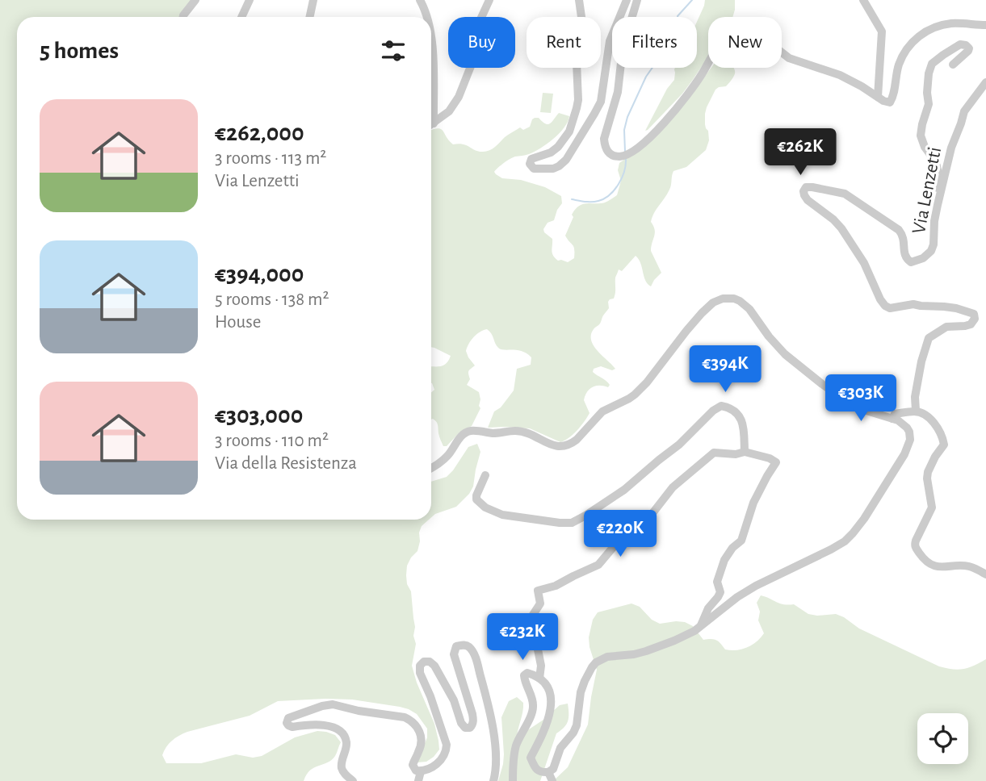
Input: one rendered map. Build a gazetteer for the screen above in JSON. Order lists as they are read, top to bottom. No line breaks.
{"streets":{"street":["Via Lenzetti"]},"page":{"chip":["Buy","Rent","Filters","New"],"heading":"5 homes","list":[{"name":"€262,000","note":"3 rooms · 113 m² · Via Lenzetti"},{"name":"€394,000","note":"5 rooms · 138 m² · House"},{"name":"€303,000","note":"3 rooms · 110 m² · Via della Resistenza"}],"price":["€262K","€394K","€303K","€220K","€232K"]}}
